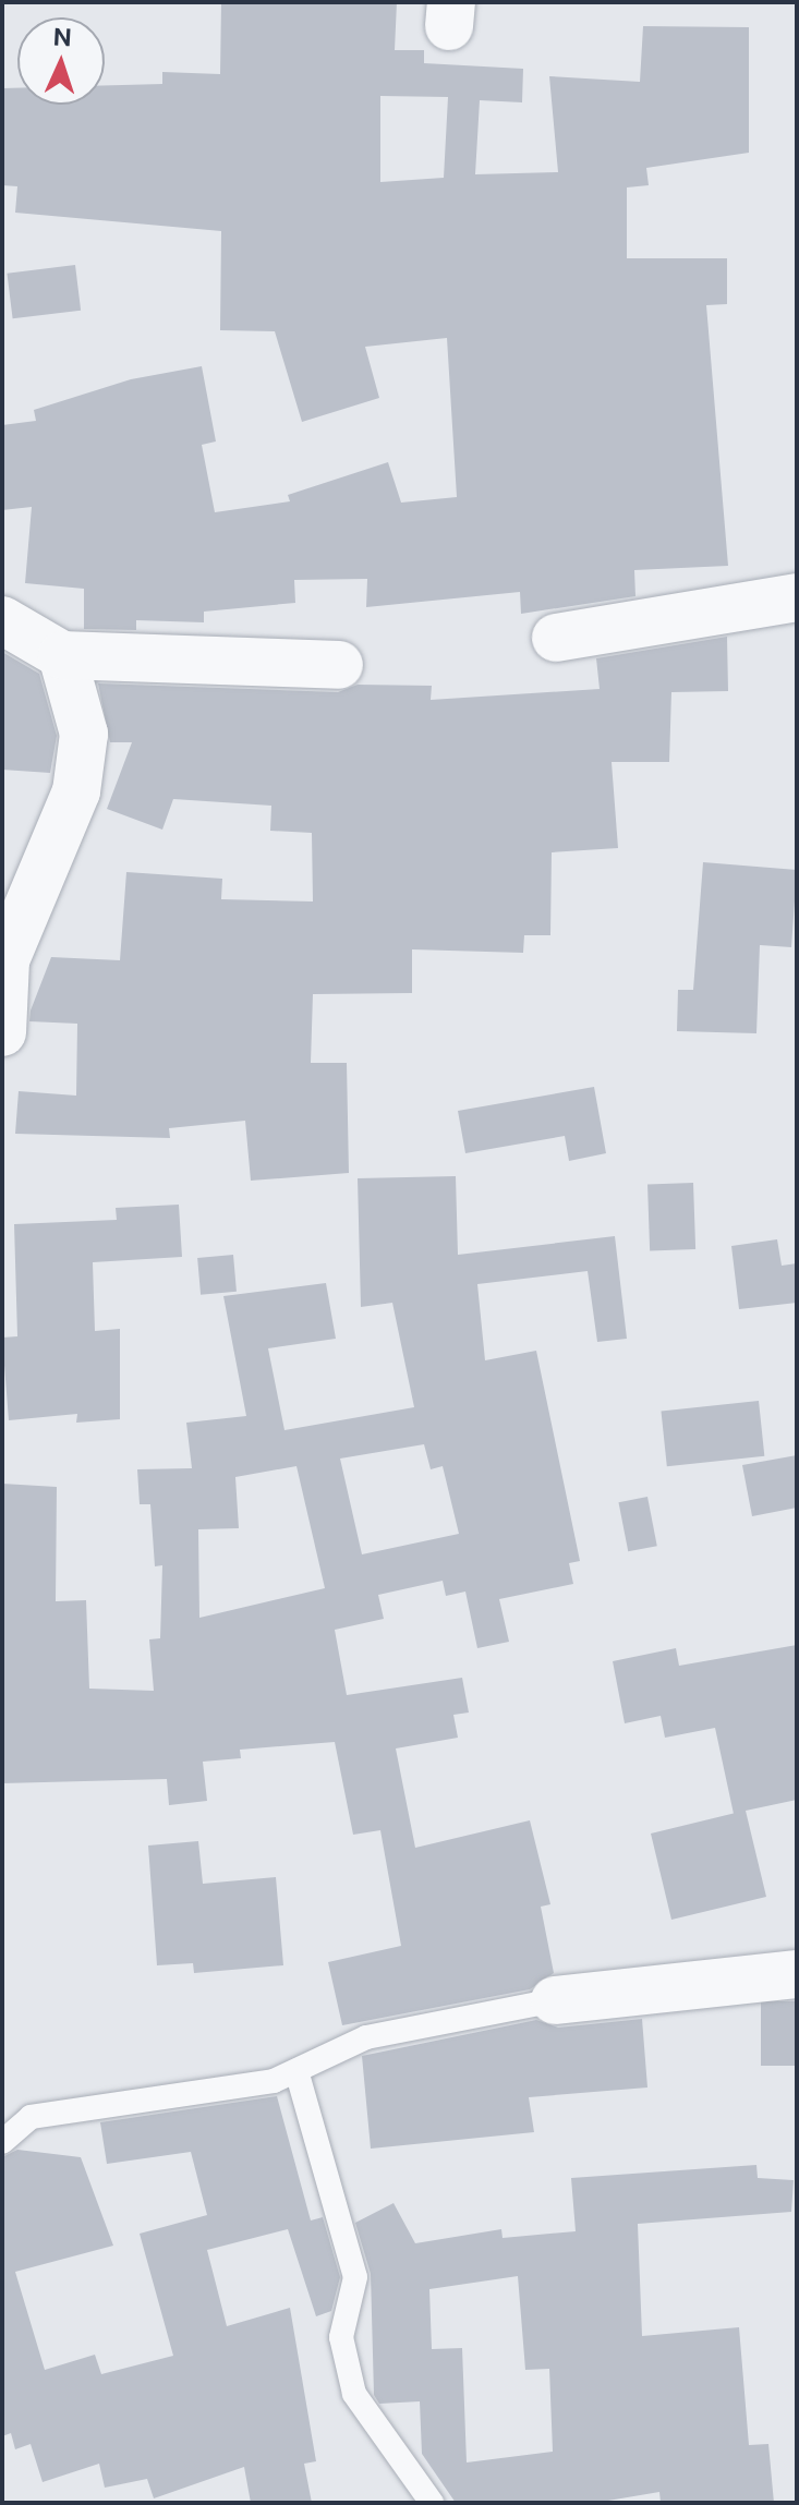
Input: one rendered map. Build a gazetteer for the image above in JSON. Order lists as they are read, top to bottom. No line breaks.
{"north":"top"}
